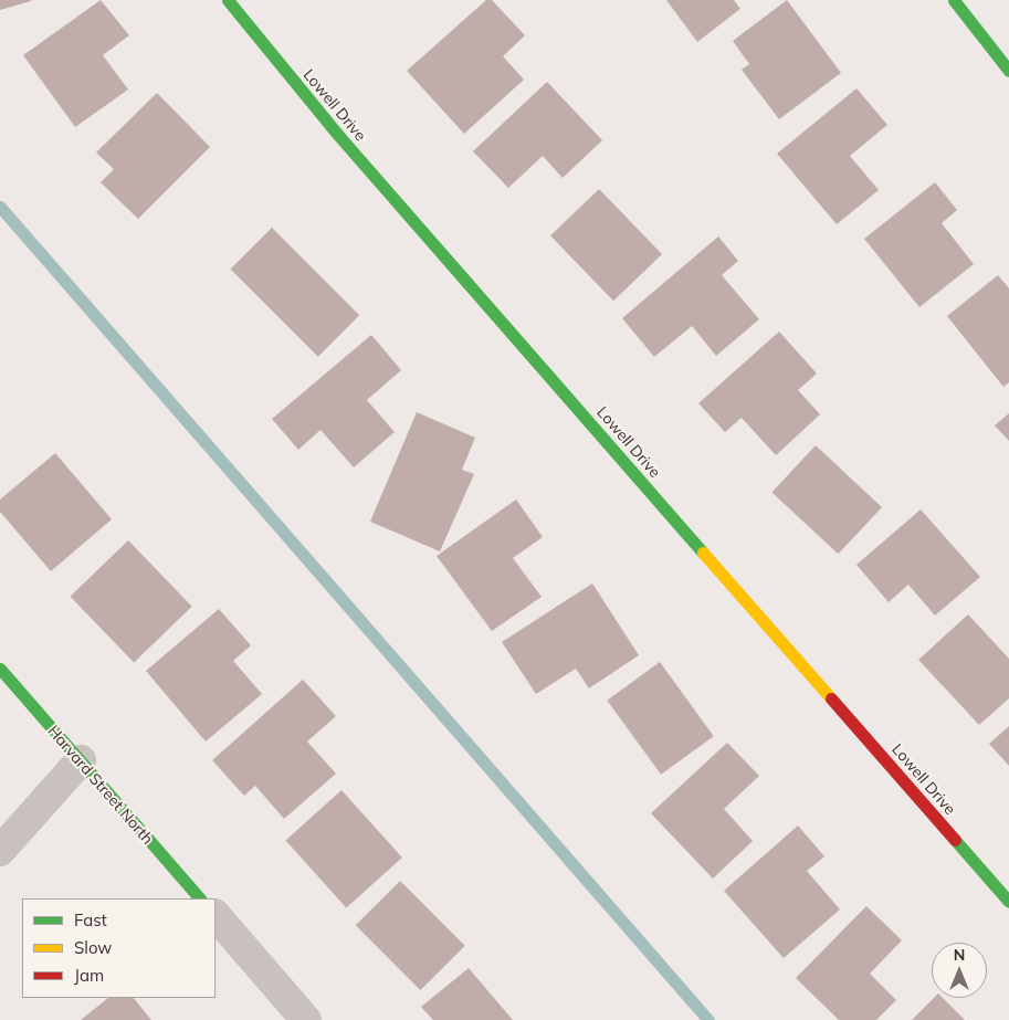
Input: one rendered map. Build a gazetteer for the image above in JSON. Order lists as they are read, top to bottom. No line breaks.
{"streets":{"street":["Lowell Drive","Harvard Street North"]},"legend":["Fast","Slow","Jam"],"north":"top"}
